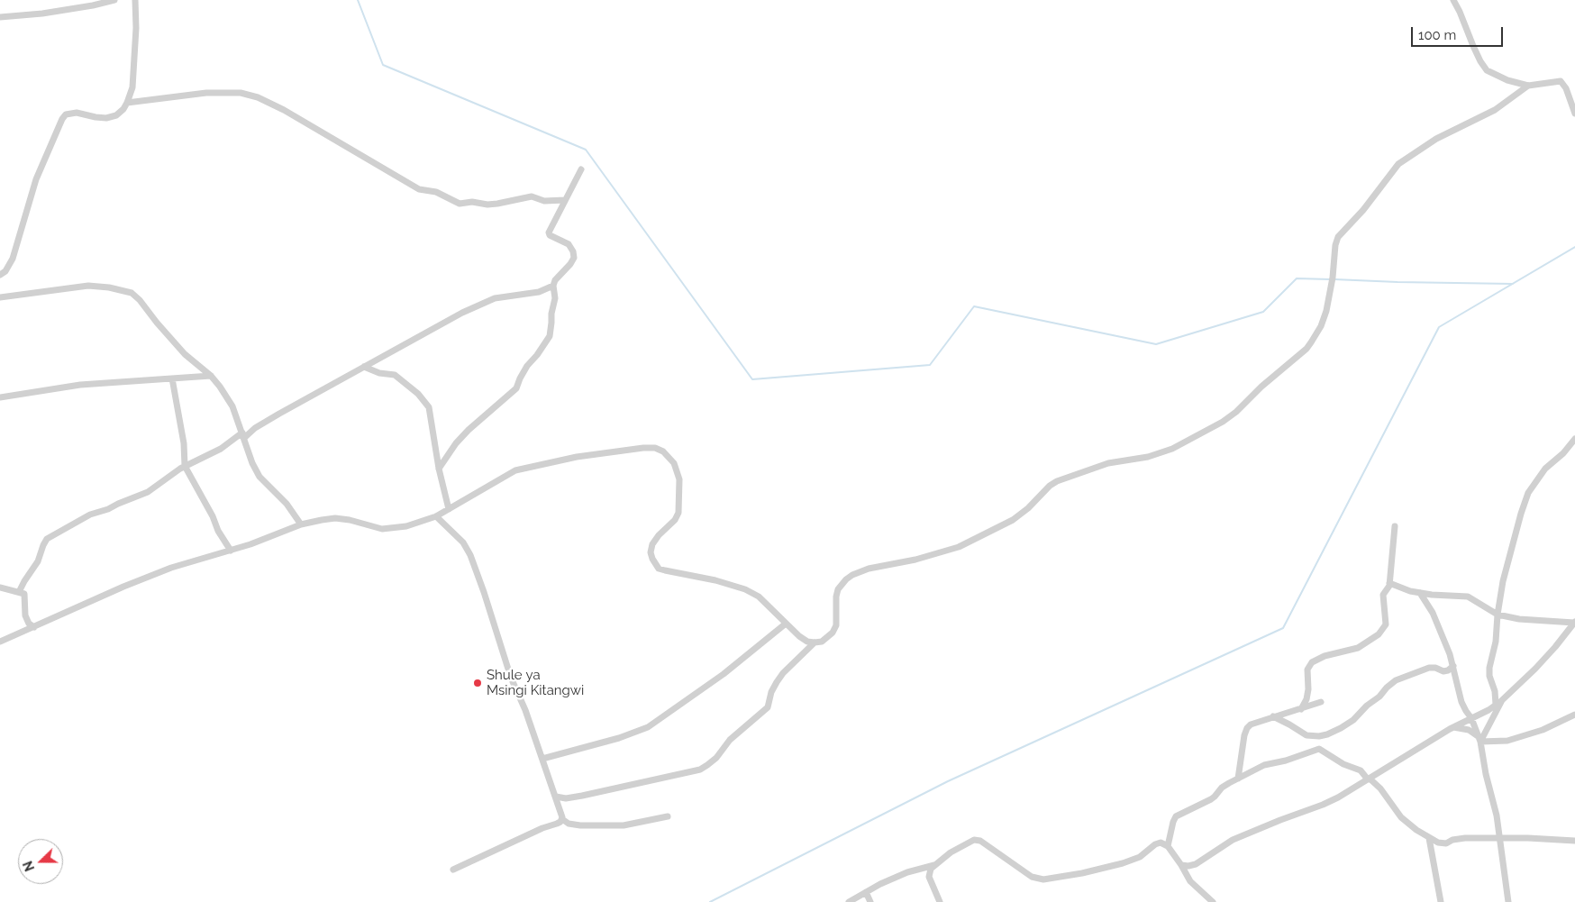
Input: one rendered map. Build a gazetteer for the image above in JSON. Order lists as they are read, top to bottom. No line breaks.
{"places":["Shule ya Msingi Kitangwi"],"scale_bar":"100 m","north":"left"}
